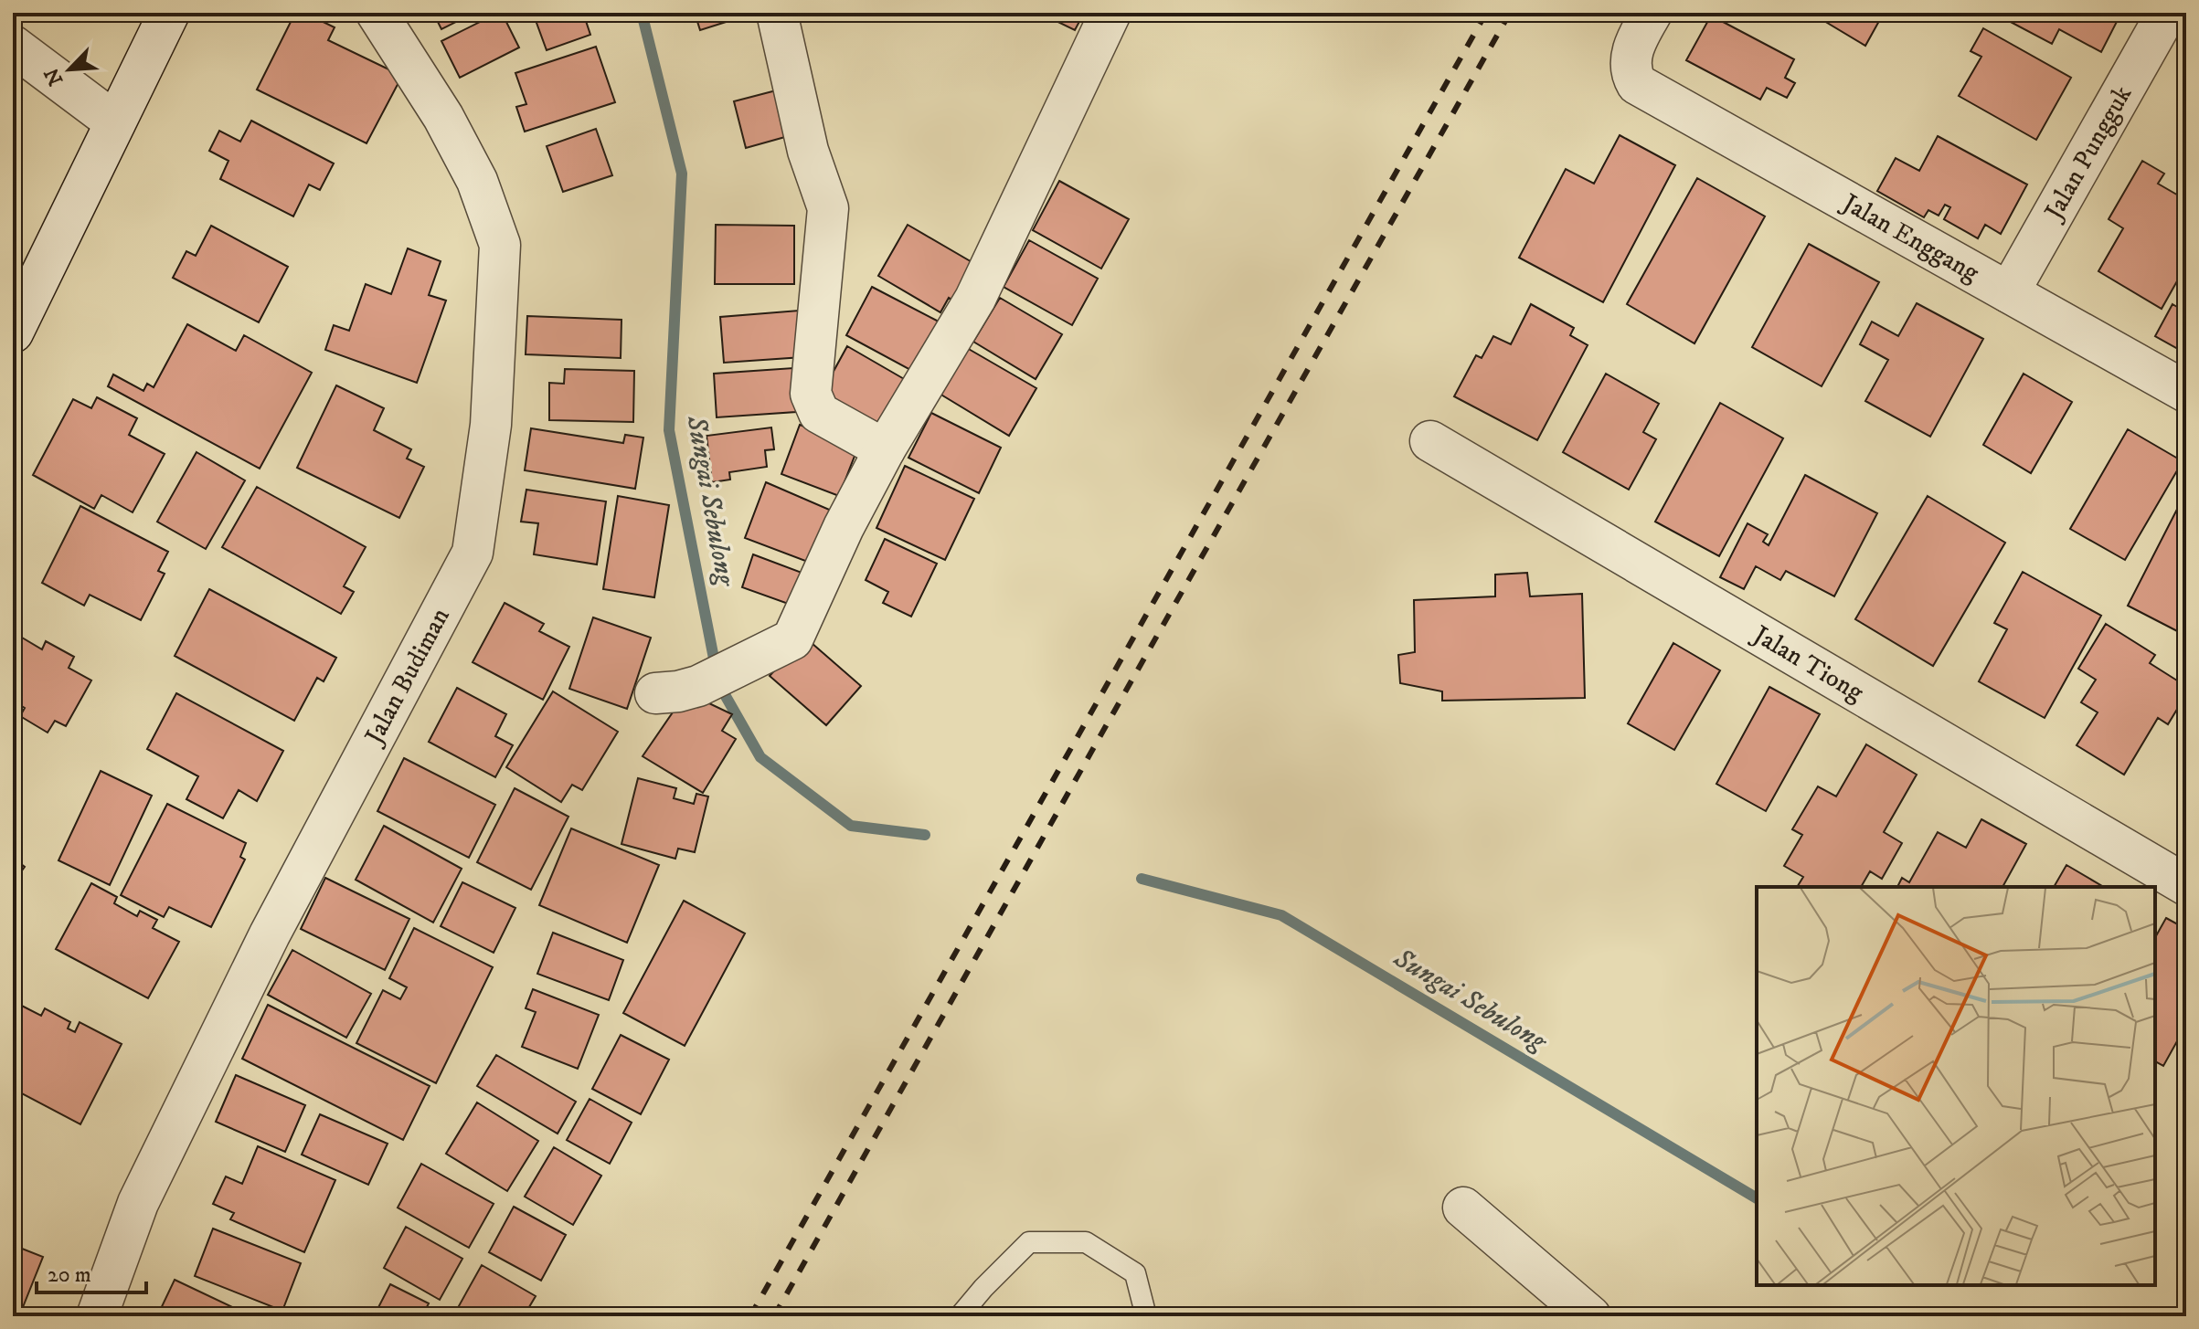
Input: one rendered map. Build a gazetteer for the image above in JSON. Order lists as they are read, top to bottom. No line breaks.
{"streets":{"street":["Jalan Pungguk","Jalan Enggang","Jalan Tiong","Jalan Budiman"]},"crossings":[["Jalan Pungguk","Jalan Enggang"]],"water":["Sungai Sebulong"],"scale_bar":"20 m","north":"bottom left"}
